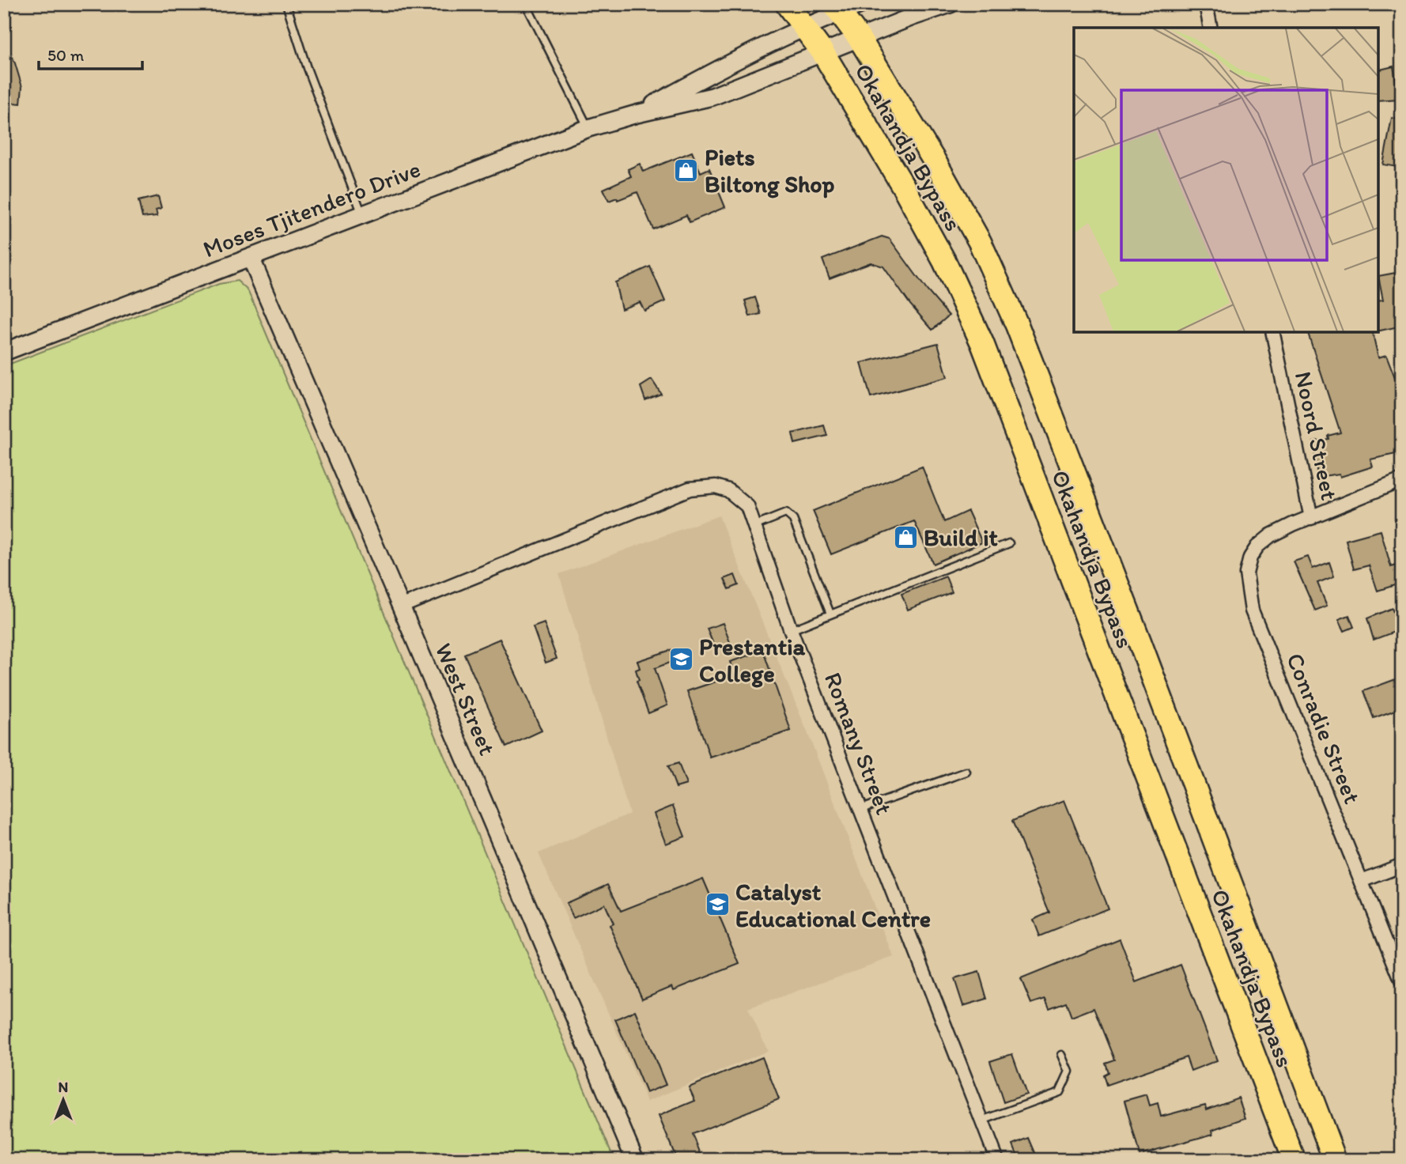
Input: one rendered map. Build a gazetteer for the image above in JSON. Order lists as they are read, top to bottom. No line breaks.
{"streets":{"highway":["Okahandja Bypass"],"street":["Moses Tjitendero Drive","Noord Street","West Street","Conradie Street","Romany Street"]},"crossings":[["Okahandja Bypass","Moses Tjitendero Drive"],["Moses Tjitendero Drive","West Street"],["Noord Street","Conradie Street"],["West Street","Romany Street"]],"places":{"shop":["Piets Biltong Shop","Build it"],"school or university":["Prestantia College","Catalyst Educational Centre"]},"scale_bar":"50 m","north":"top"}
